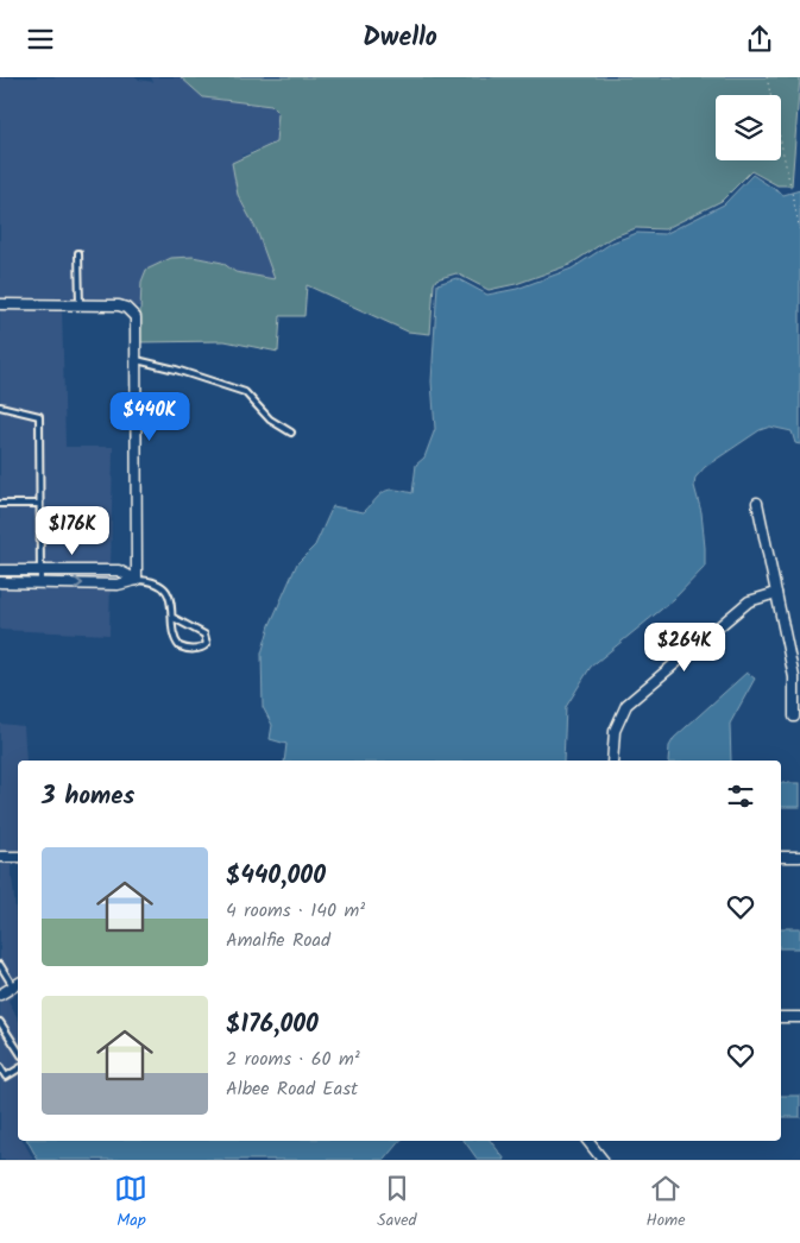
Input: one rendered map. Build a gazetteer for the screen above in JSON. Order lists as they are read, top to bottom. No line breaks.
{"page":{"header":"Dwello","price":["$440K","$176K","$264K"],"heading":"3 homes","list":[{"name":"$440,000","note":"4 rooms · 140 m² · Amalfie Road"},{"name":"$176,000","note":"2 rooms · 60 m² · Albee Road East"}],"tabs":["Map","Saved","Home"]}}
